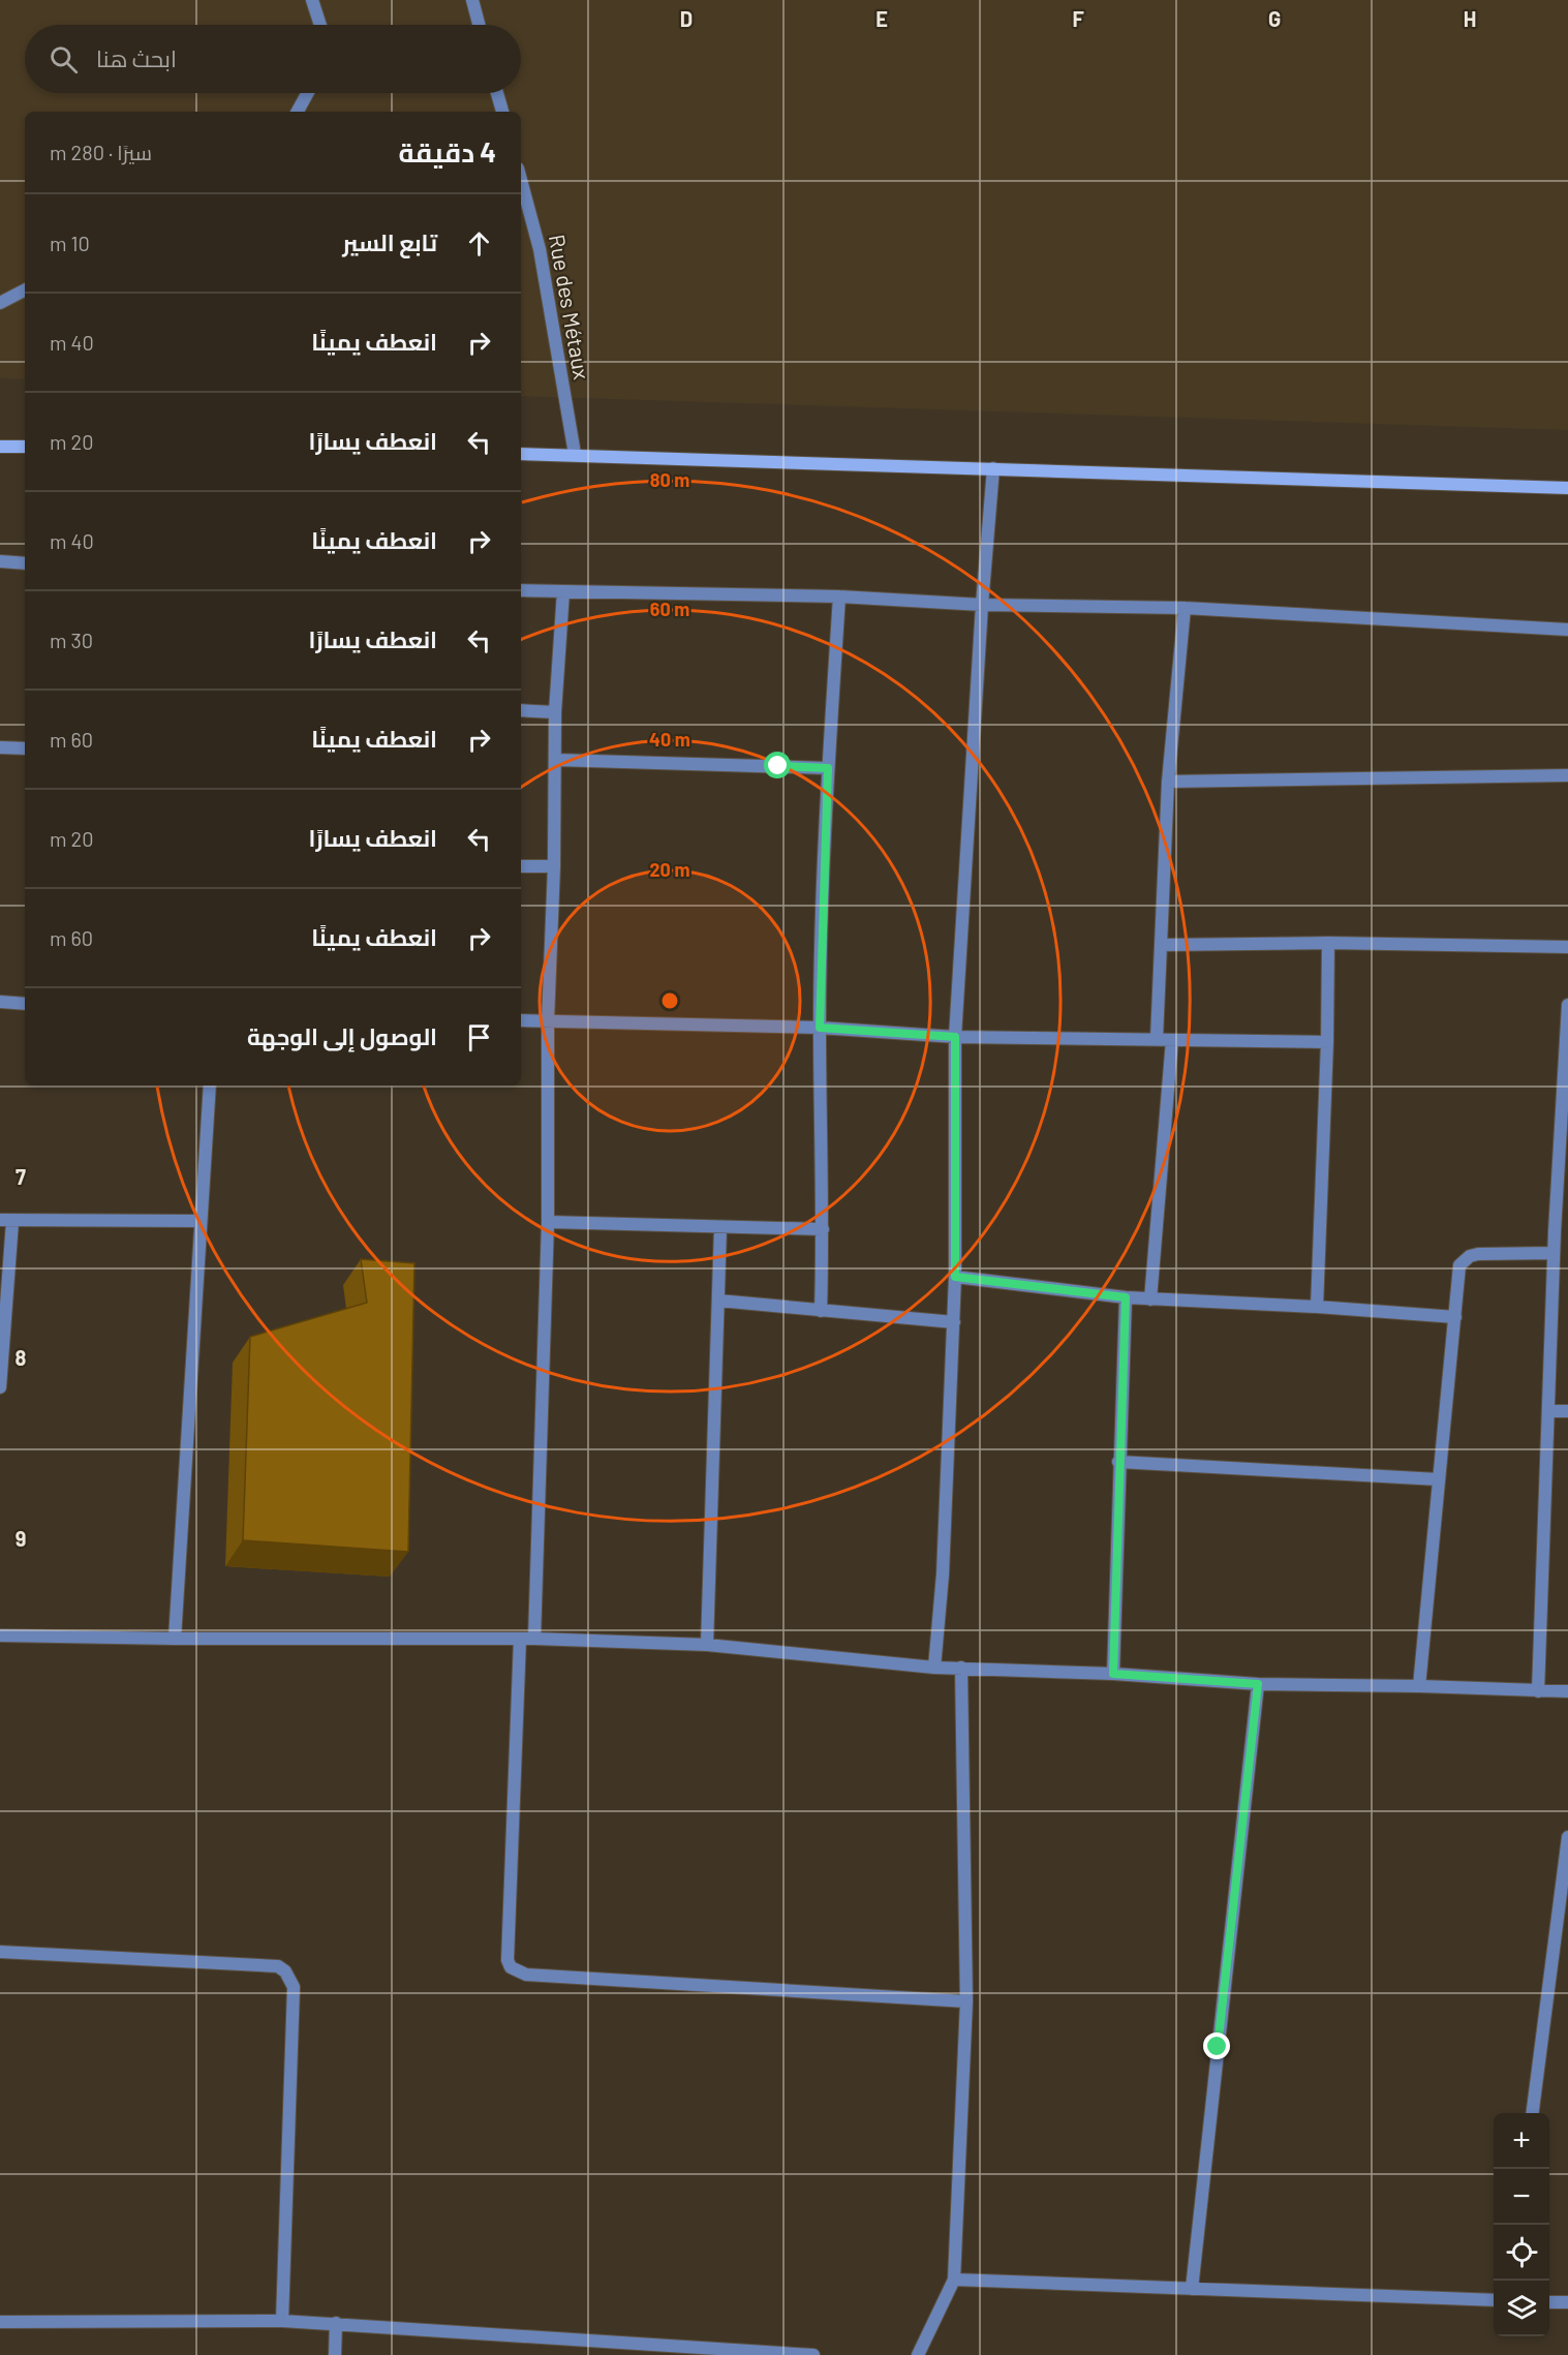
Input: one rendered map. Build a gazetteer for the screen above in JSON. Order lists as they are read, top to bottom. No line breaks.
{"streets":{"street":["Rue des Métaux"]},"page":{"search":"ابحث هنا","heading":["4 دقيقة","سيرًا · 280 m"],"list":[["تابع السير","10 m"],["انعطف يمينًا","40 m"],["انعطف يسارًا","20 m"],["انعطف يمينًا","40 m"],["انعطف يسارًا","30 m"],["انعطف يمينًا","60 m"],["انعطف يسارًا","20 m"],["انعطف يمينًا","60 m"],"الوصول إلى الوجهة"],"map_buttons":["+","−"]},"grid":{"columns":["D","E","F","G","H"],"rows":["7","8","9"]},"rings":["80 m","60 m","40 m","20 m"]}
